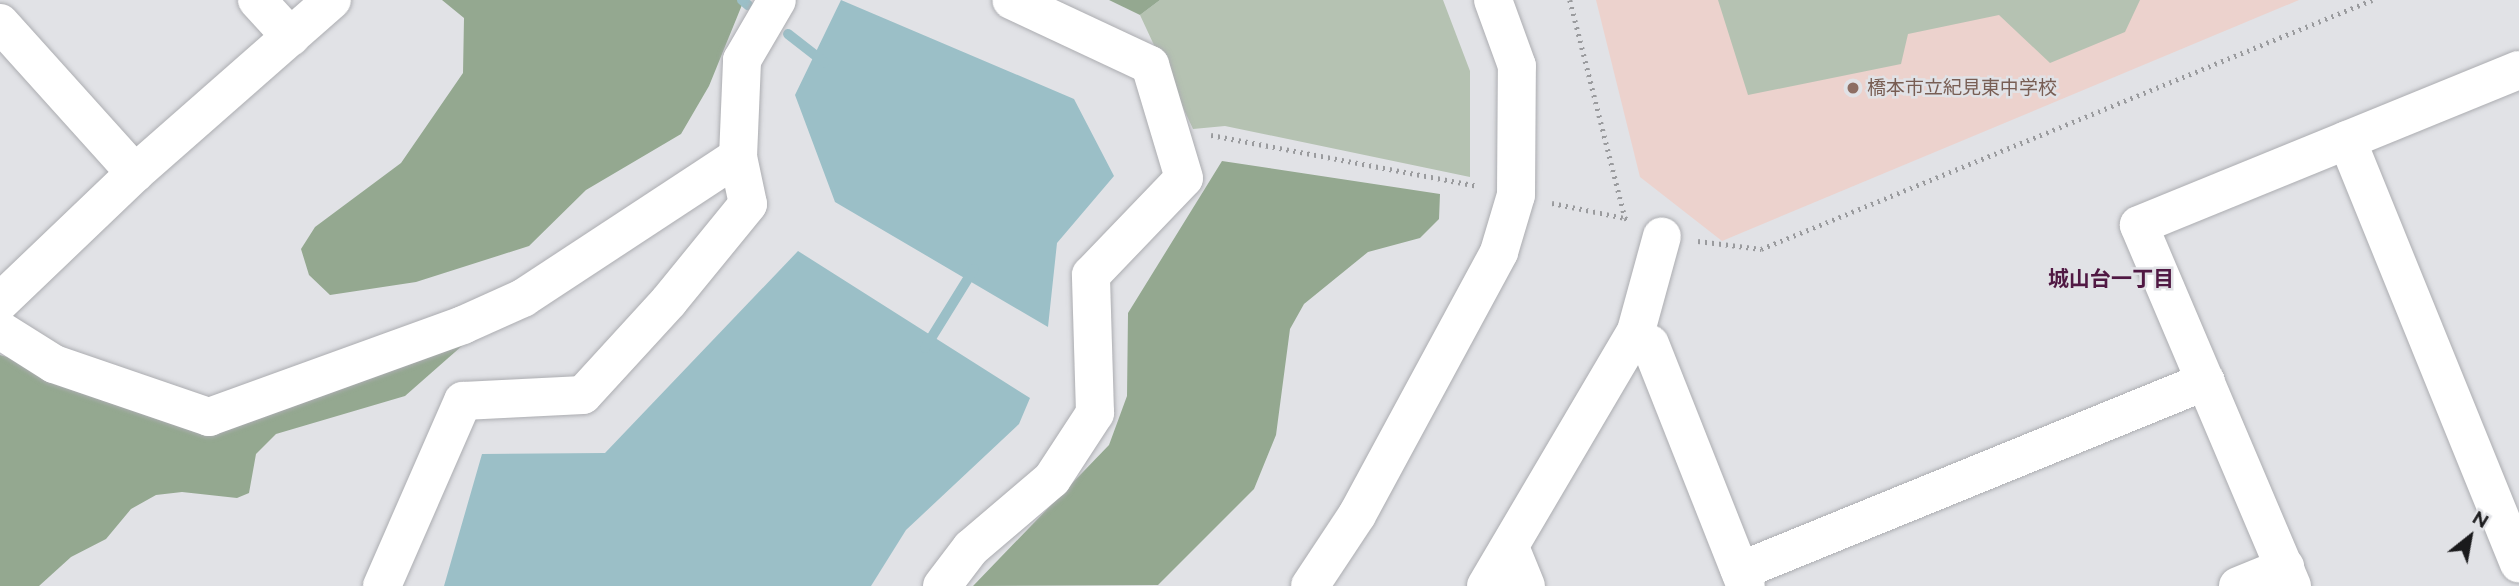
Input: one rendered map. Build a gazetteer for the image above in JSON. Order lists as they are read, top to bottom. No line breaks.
{"districts":["城山台一丁目"],"places":["橋本市立紀見東中学校"],"north":"top right"}
